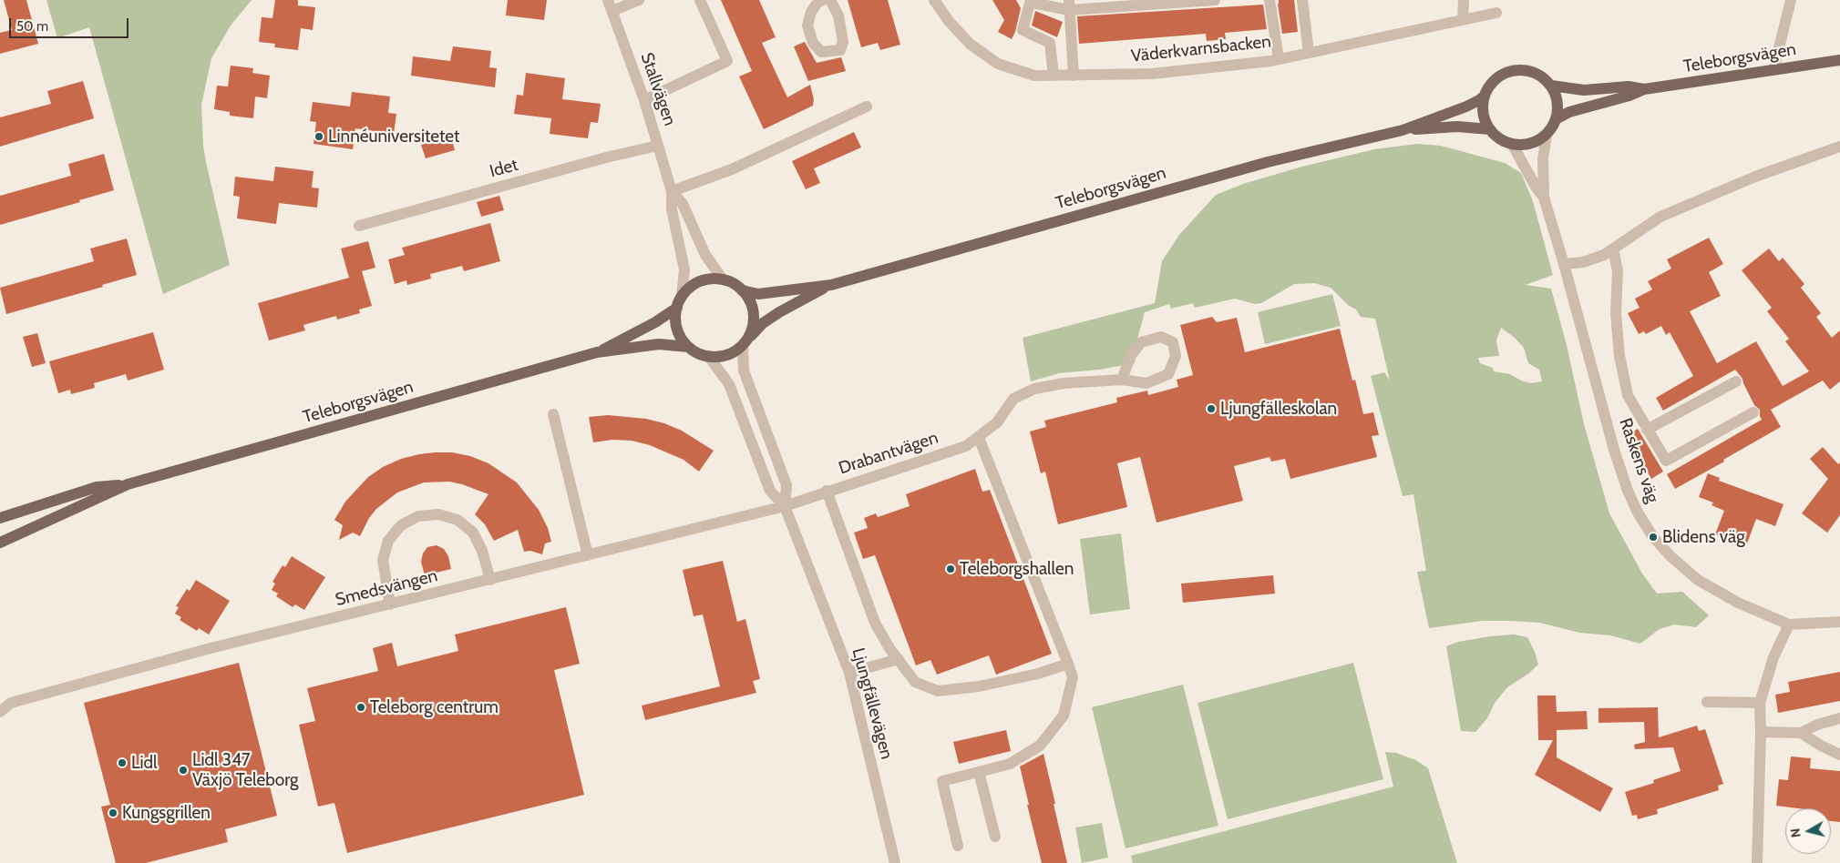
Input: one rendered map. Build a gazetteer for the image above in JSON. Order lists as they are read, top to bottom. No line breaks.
{"streets":{"main road":["Teleborgsvägen"],"street":["Väderkvarnsbacken","Stallvägen","Idet","Drabantvägen","Raskens väg","Smedsvängen","Ljungfällevägen"]},"crossings":[["Teleborgsvägen","Stallvägen"],["Teleborgsvägen","Raskens väg"],["Teleborgsvägen","Ljungfällevägen"],["Stallvägen","Idet"],["Stallvägen","Ljungfällevägen"],["Drabantvägen","Smedsvängen"],["Drabantvägen","Ljungfällevägen"],["Smedsvängen","Ljungfällevägen"]],"places":["Linnéuniversitetet","Ljungfälleskolan","Blidens väg","Teleborgshallen","Teleborg centrum","Lidl","Lidl 347 Växjö Teleborg","Kungsgrillen"],"scale_bar":"50 m","north":"left"}
